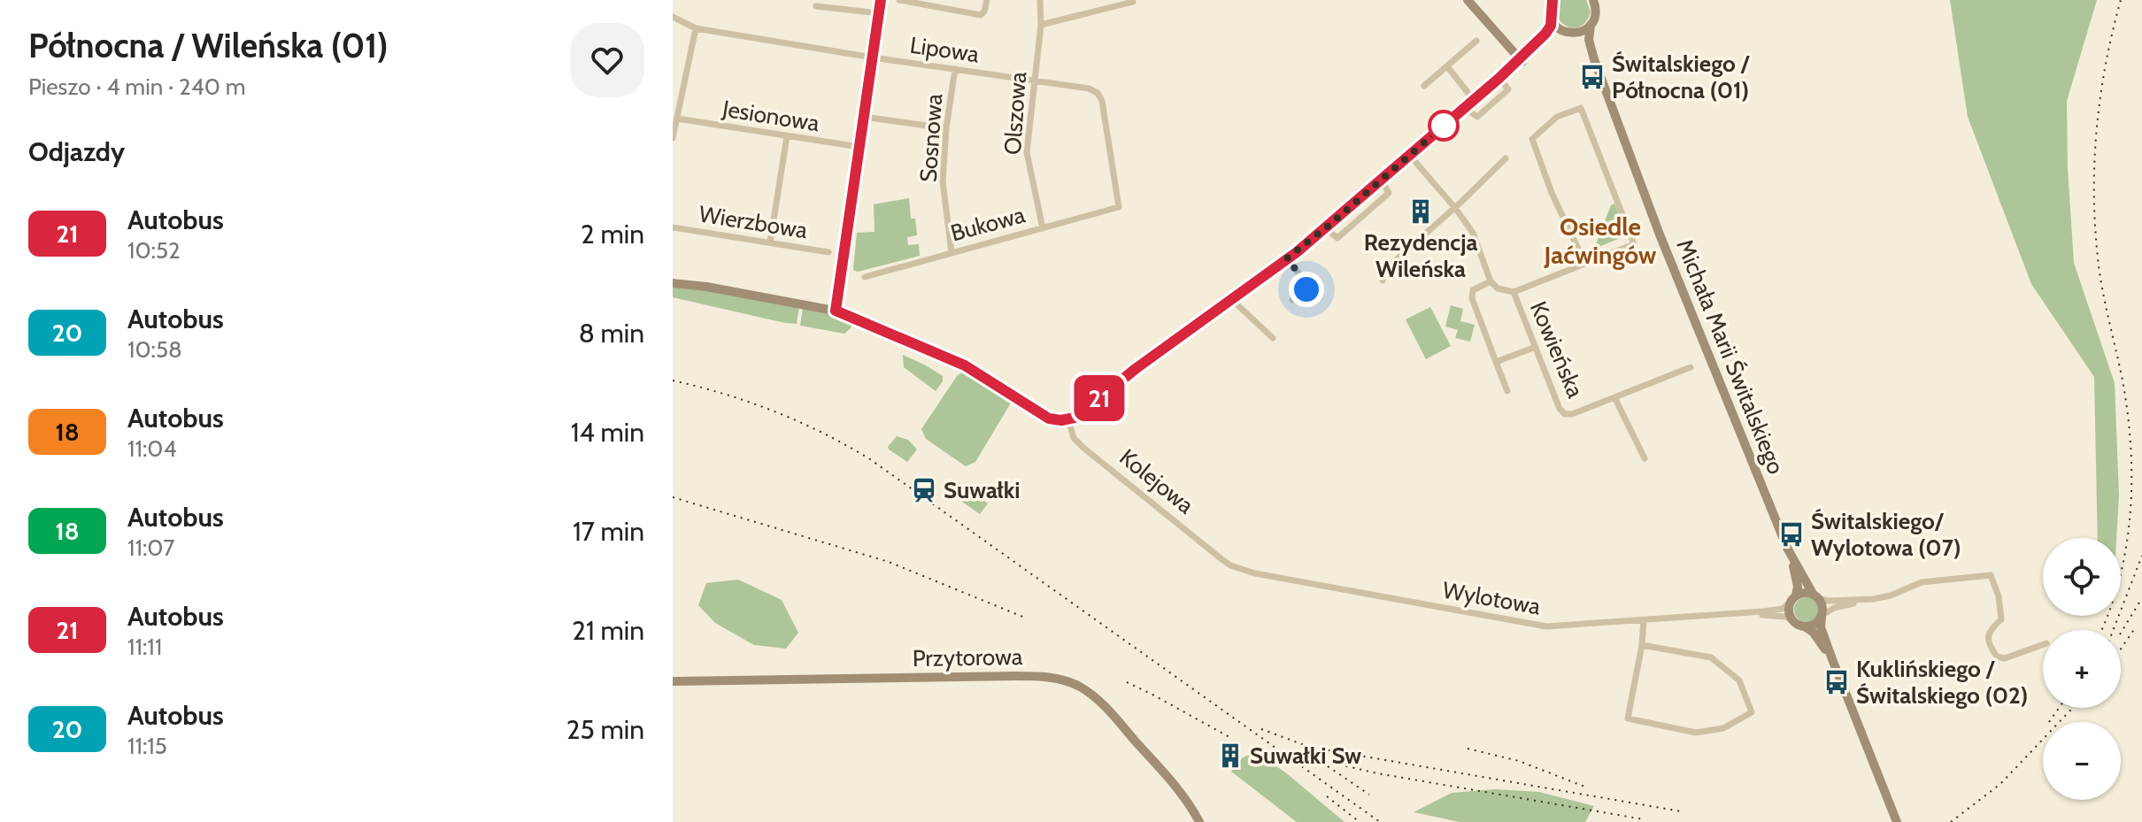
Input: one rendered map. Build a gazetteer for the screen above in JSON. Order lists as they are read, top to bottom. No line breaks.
{"streets":{"street":["Lipowa","Olszowa","Jesionowa","Sosnowa","Wierzbowa","Bukowa","Kowieńska","Michała Marii Świtalskiego","Kolejowa","Wylotowa","Przytorowa"]},"crossings":[["Lipowa","Olszowa"],["Lipowa","Sosnowa"],["Lipowa","Bukowa"],["Olszowa","Bukowa"],["Sosnowa","Bukowa"],["Michała Marii Świtalskiego","Wylotowa"],["Kolejowa","Wylotowa"]],"districts":["Osiedle Jaćwingów"],"places":{"bus stop":["Świtalskiego / Północna (01)","Świtalskiego/ Wylotowa (07)","Kuklińskiego / Świtalskiego (02)"],"building":["Rezydencja Wileńska","Suwałki Sw"],"station":["Suwałki"]},"lines":["bus line 21"],"page":{"heading":[["Północna / Wileńska (01)","Pieszo · 4 min · 240 m"],"Odjazdy"],"on_map":"21","list":[{"mark":"21","name":"Autobus","note":"10:52","value":"2 min"},{"mark":"20","name":"Autobus","note":"10:58","value":"8 min"},{"mark":"18","name":"Autobus","note":"11:04","value":"14 min"},{"mark":"18","name":"Autobus","note":"11:07","value":"17 min"},{"mark":"21","name":"Autobus","note":"11:11","value":"21 min"},{"mark":"20","name":"Autobus","note":"11:15","value":"25 min"}],"map_buttons":["+","−"]}}
